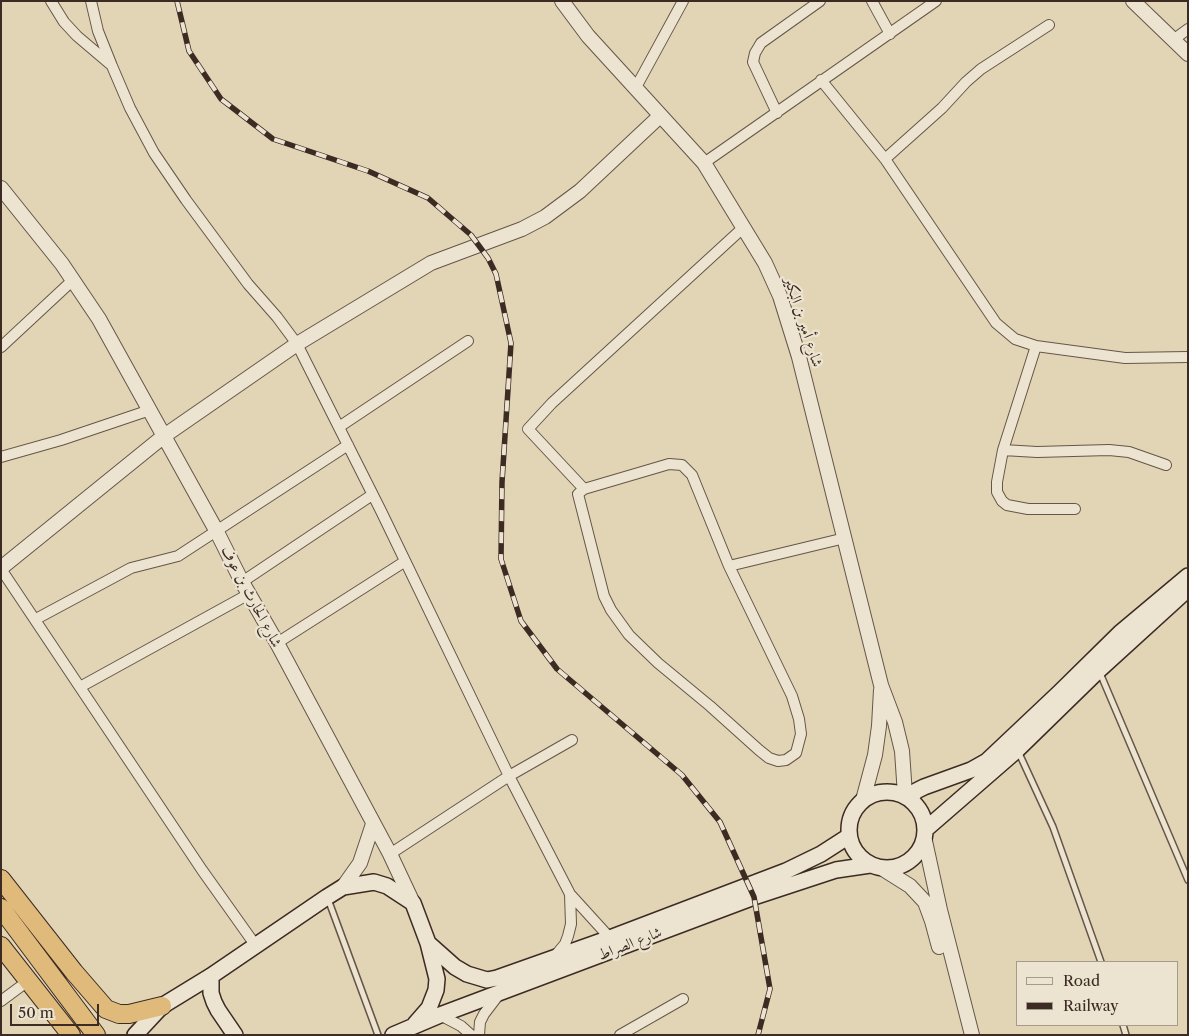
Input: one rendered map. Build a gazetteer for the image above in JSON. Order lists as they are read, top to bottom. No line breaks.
{"streets":{"main road":["شارع الحارث بن عوف","شارع الصراط"],"street":["شارع أمير بن البكير"]},"crossings":[["شارع أمير بن البكير","شارع الصراط"],["شارع الحارث بن عوف","شارع الصراط"]],"legend":["Road","Railway"],"scale_bar":"50 m"}
